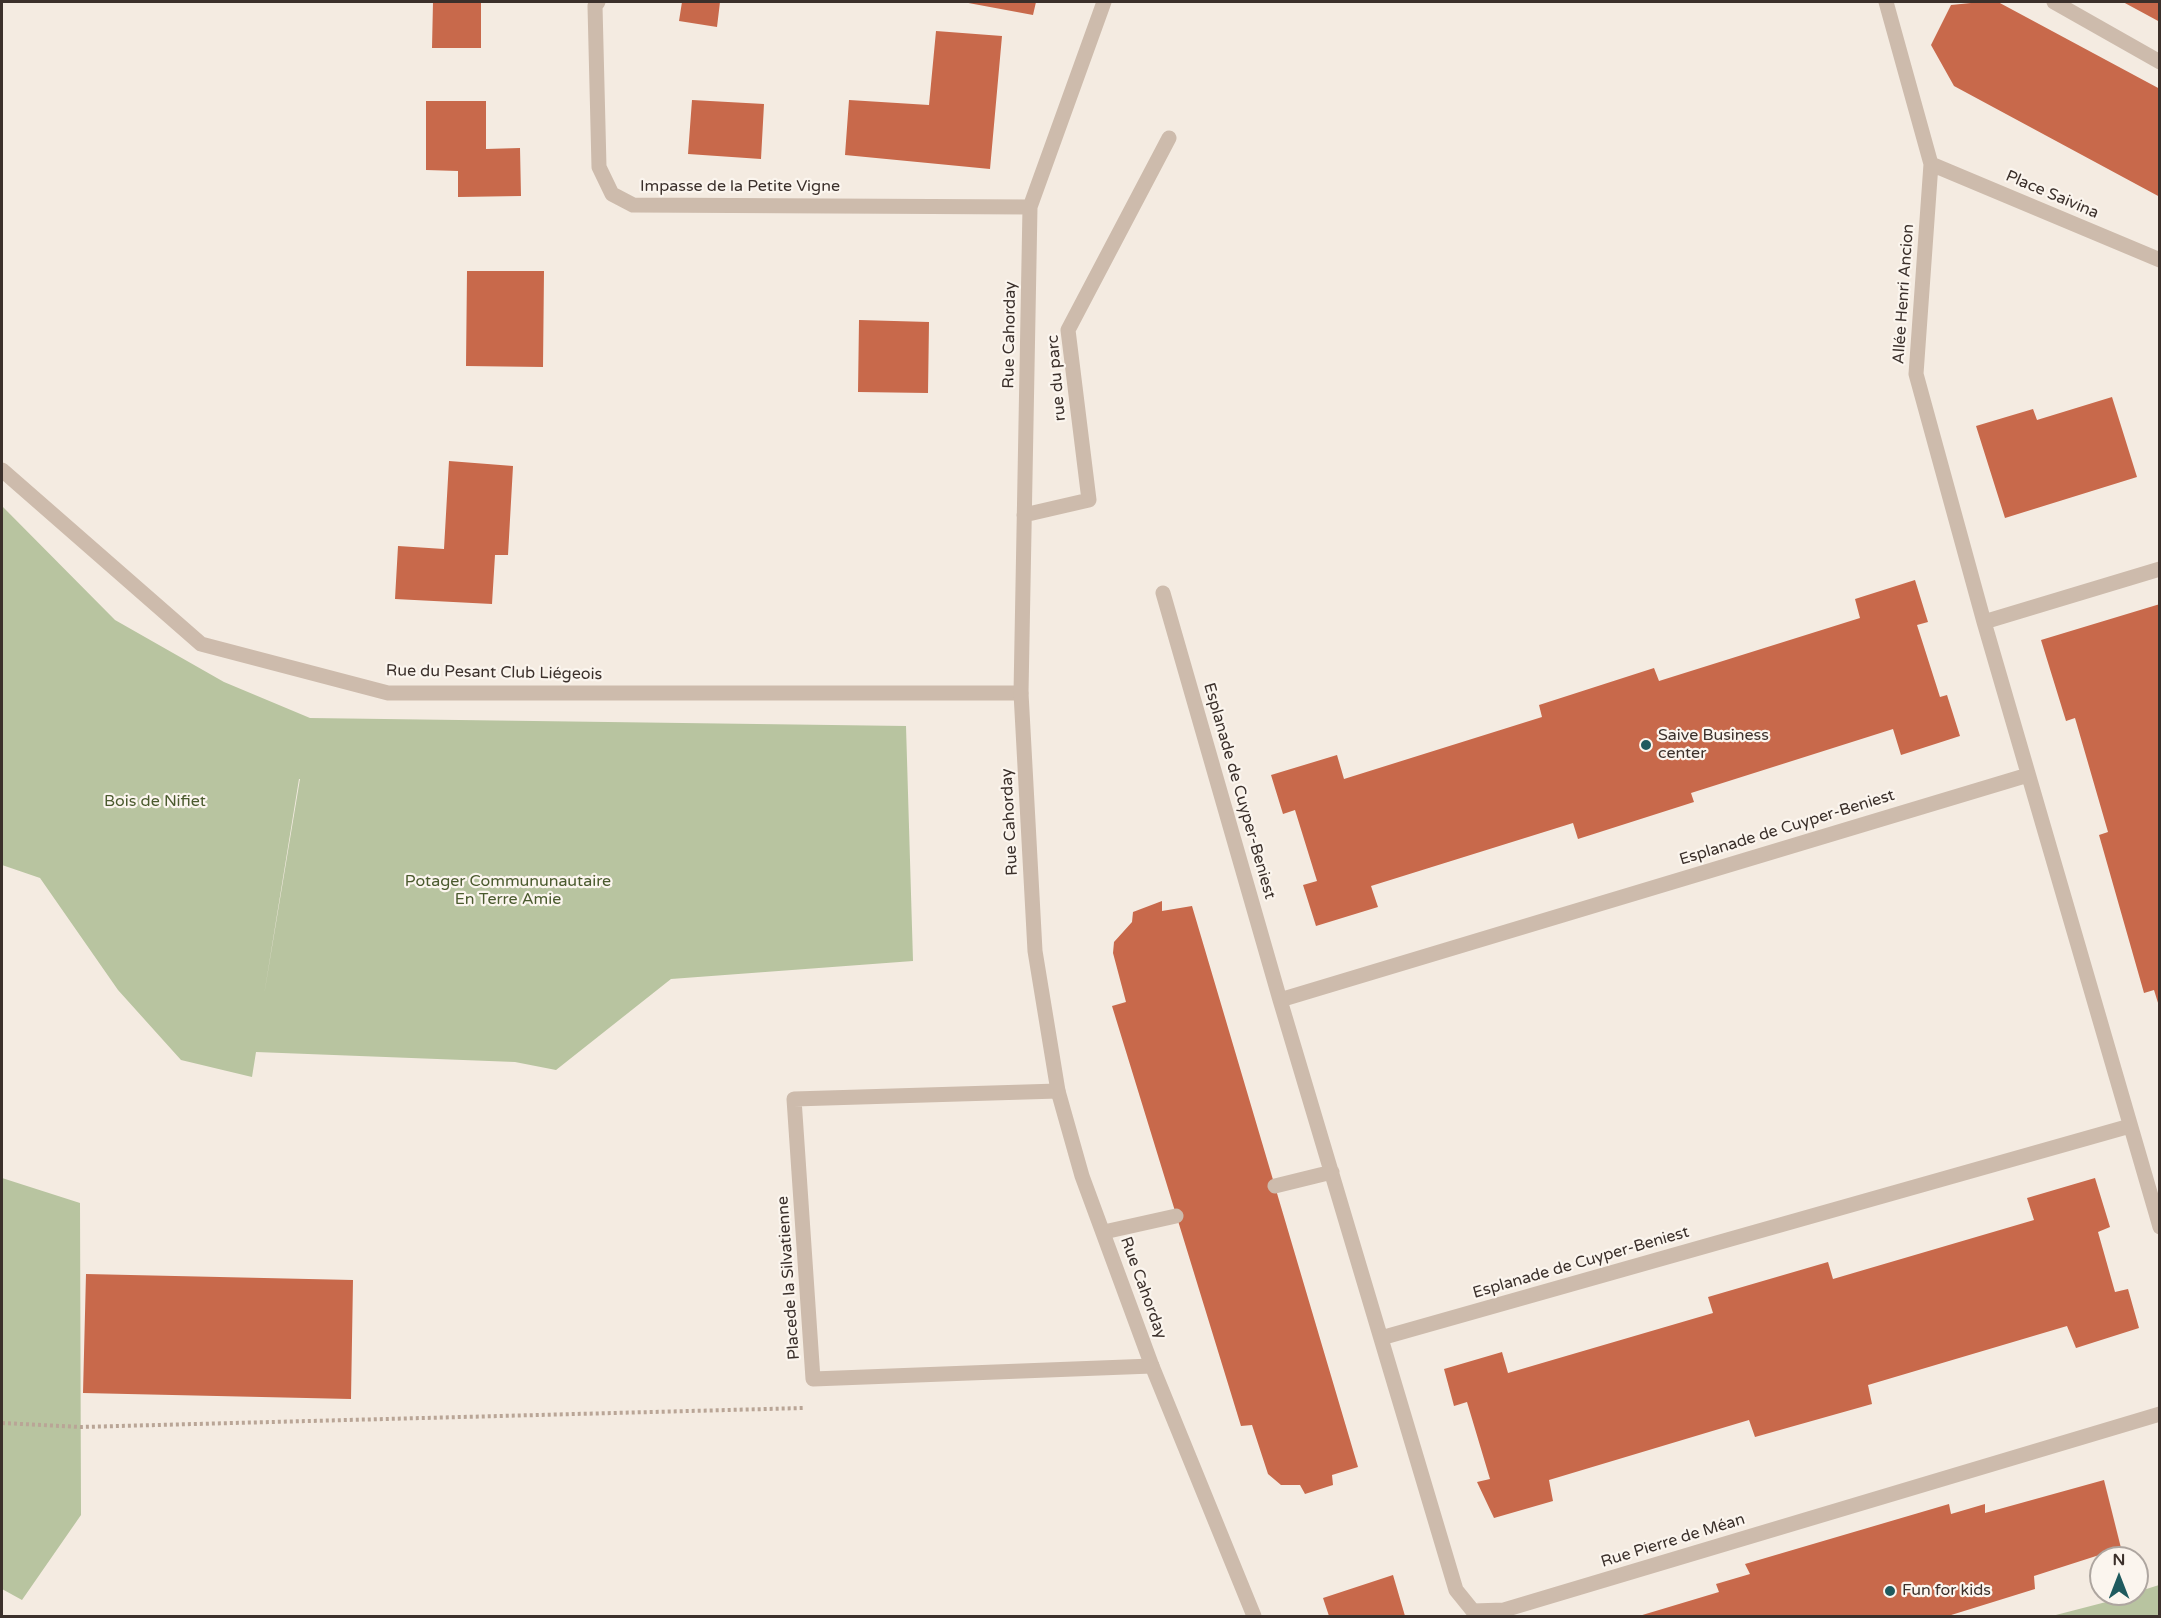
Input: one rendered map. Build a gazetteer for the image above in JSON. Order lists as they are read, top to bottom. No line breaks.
{"streets":{"street":["Impasse de la Petite Vigne","Place Saivina","Allée Henri Ancion","Rue Cahorday","rue du parc","Rue du Pesant Club Liégeois","Esplanade de Cuyper-Beniest","Placede la Silvatienne","Rue Pierre de Méan"]},"crossings":[["Impasse de la Petite Vigne","Rue Cahorday"],["Place Saivina","Allée Henri Ancion"],["Rue Cahorday","rue du parc"],["Rue Cahorday","Rue du Pesant Club Liégeois"],["Rue Cahorday","Placede la Silvatienne"],["Esplanade de Cuyper-Beniest","Rue Pierre de Méan"]],"parks":["Bois de Nifiet","Potager Commununautaire En Terre Amie"],"places":["Saive Business center","Fun for kids"],"north":"top"}
